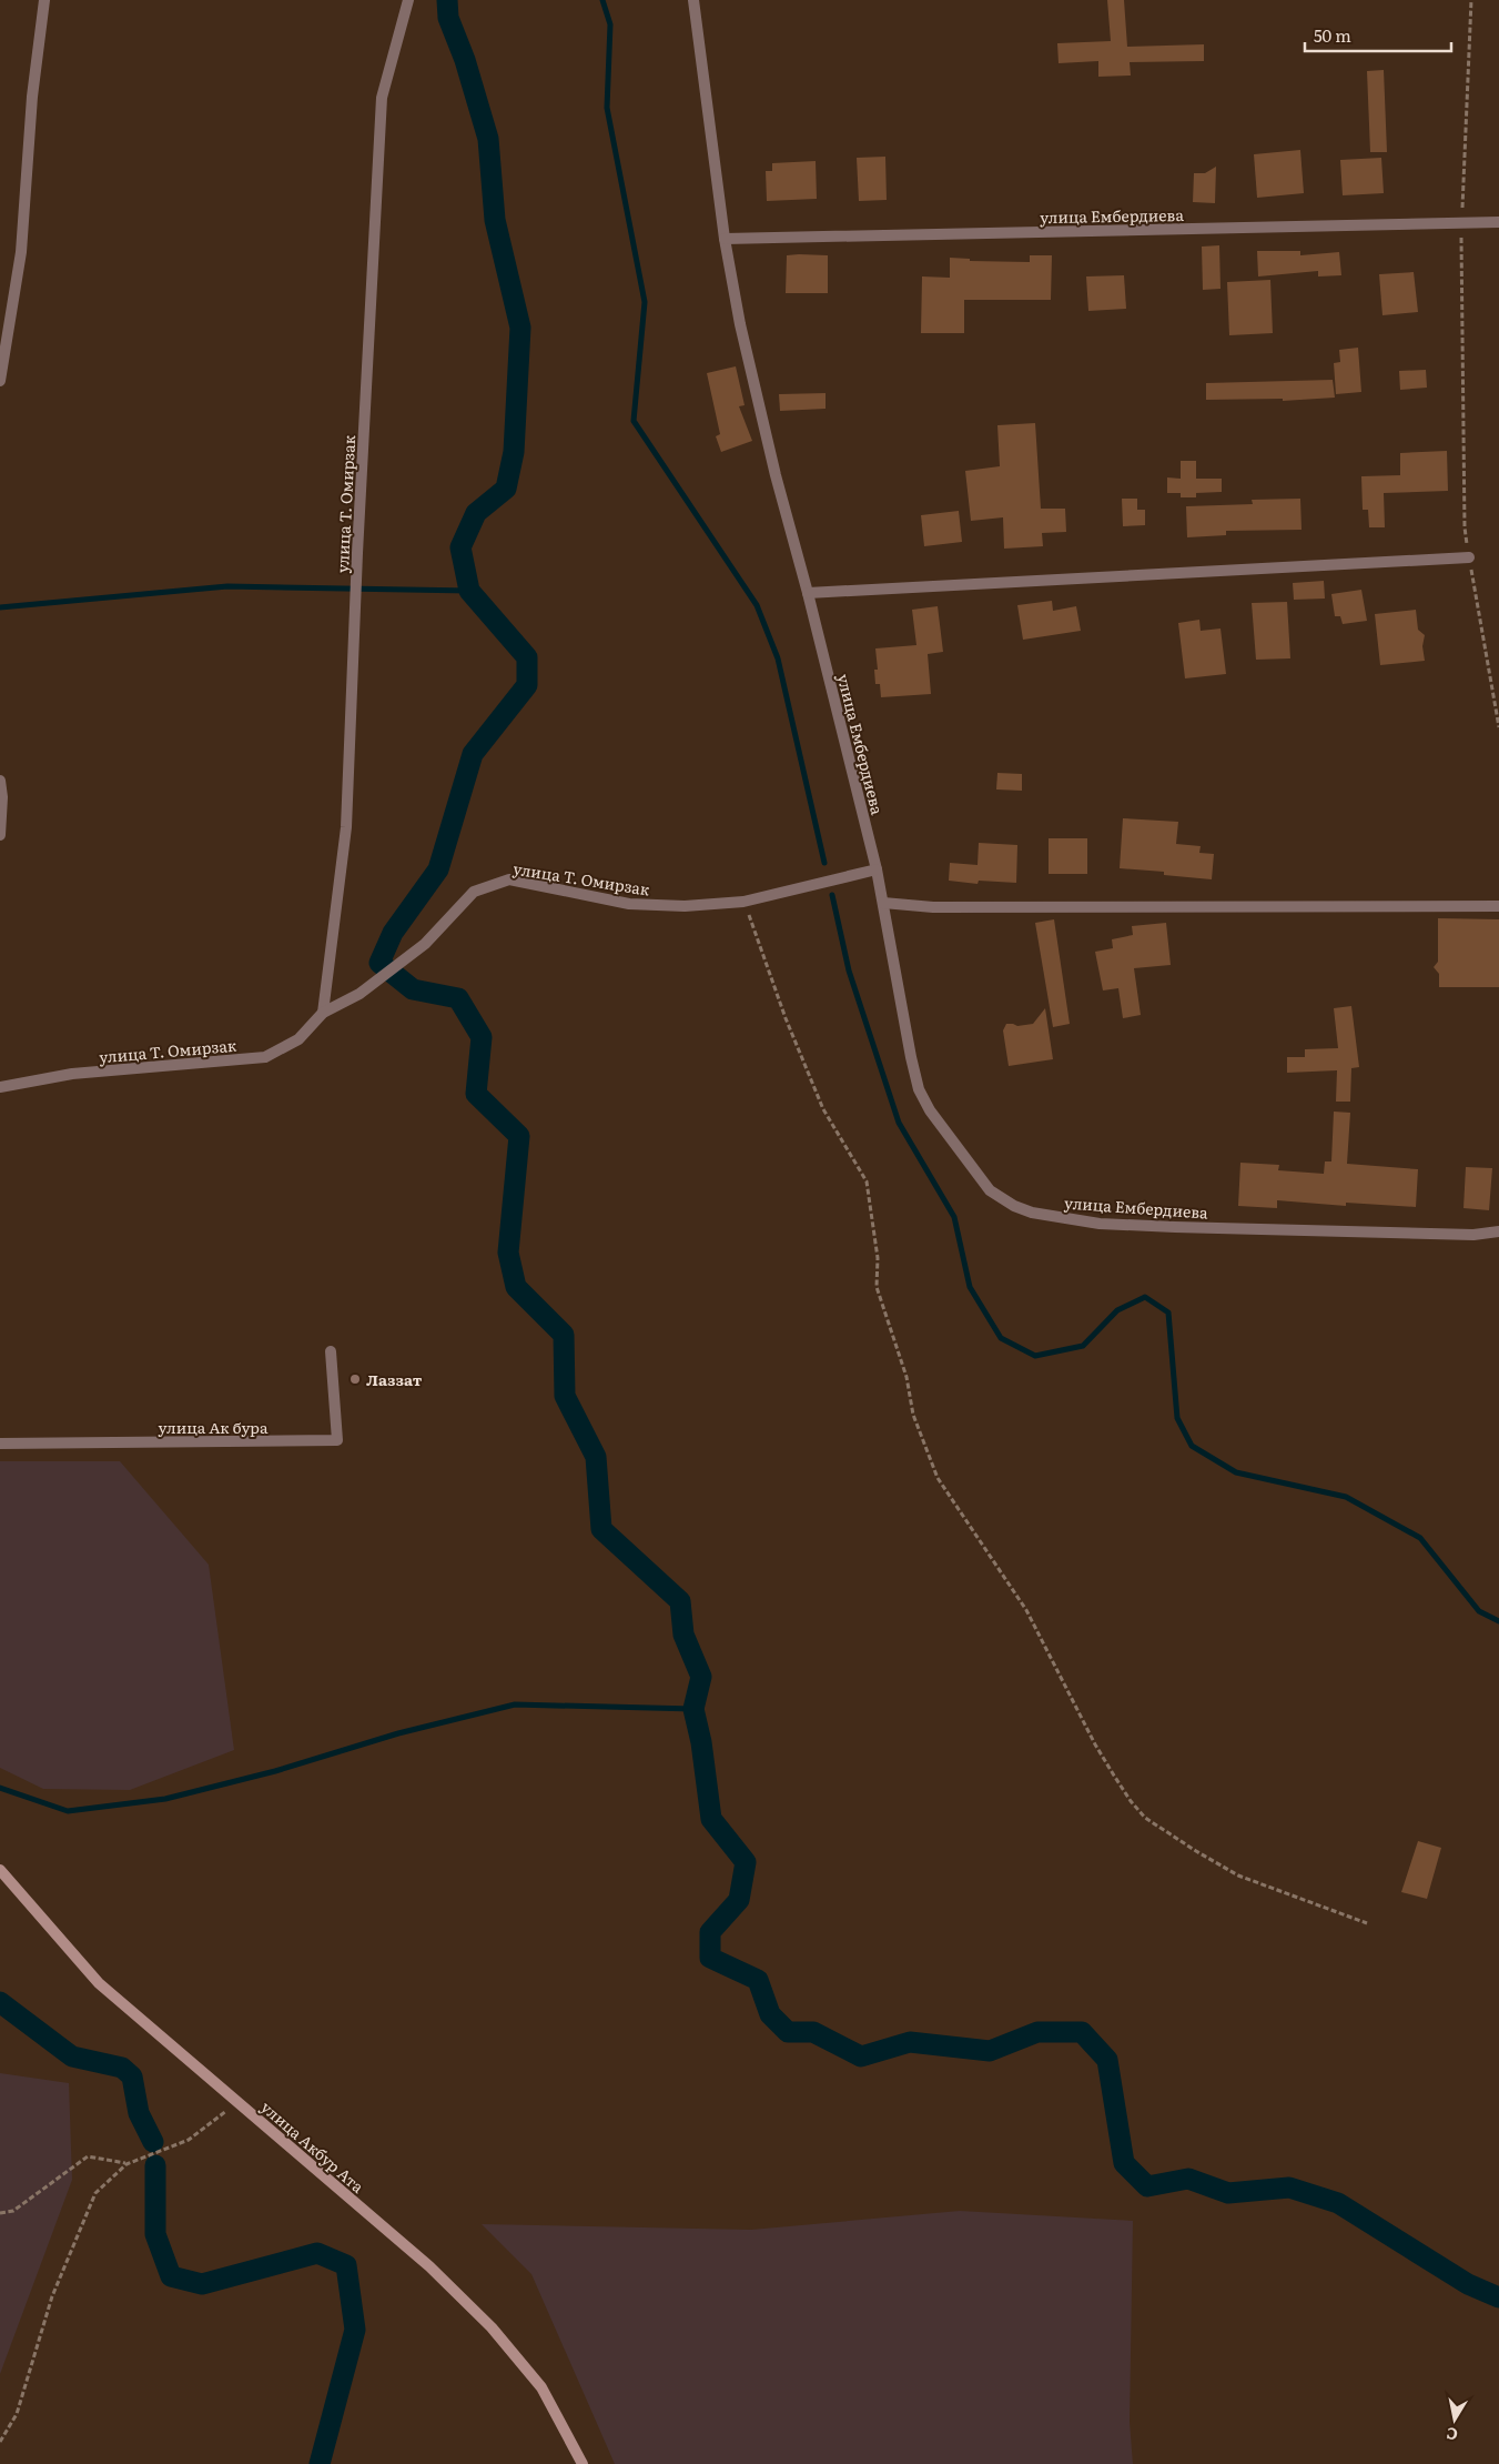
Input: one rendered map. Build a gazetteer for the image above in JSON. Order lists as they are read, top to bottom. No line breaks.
{"streets":{"main road":["улица Акбур Ата"],"street":["улица Ембердиева","улица Т. Омирзак","улица Ак бура"]},"crossings":[["улица Ембердиева","улица Т. Омирзак"]],"places":["Лаззат"],"scale_bar":"50 m","north":"bottom"}
